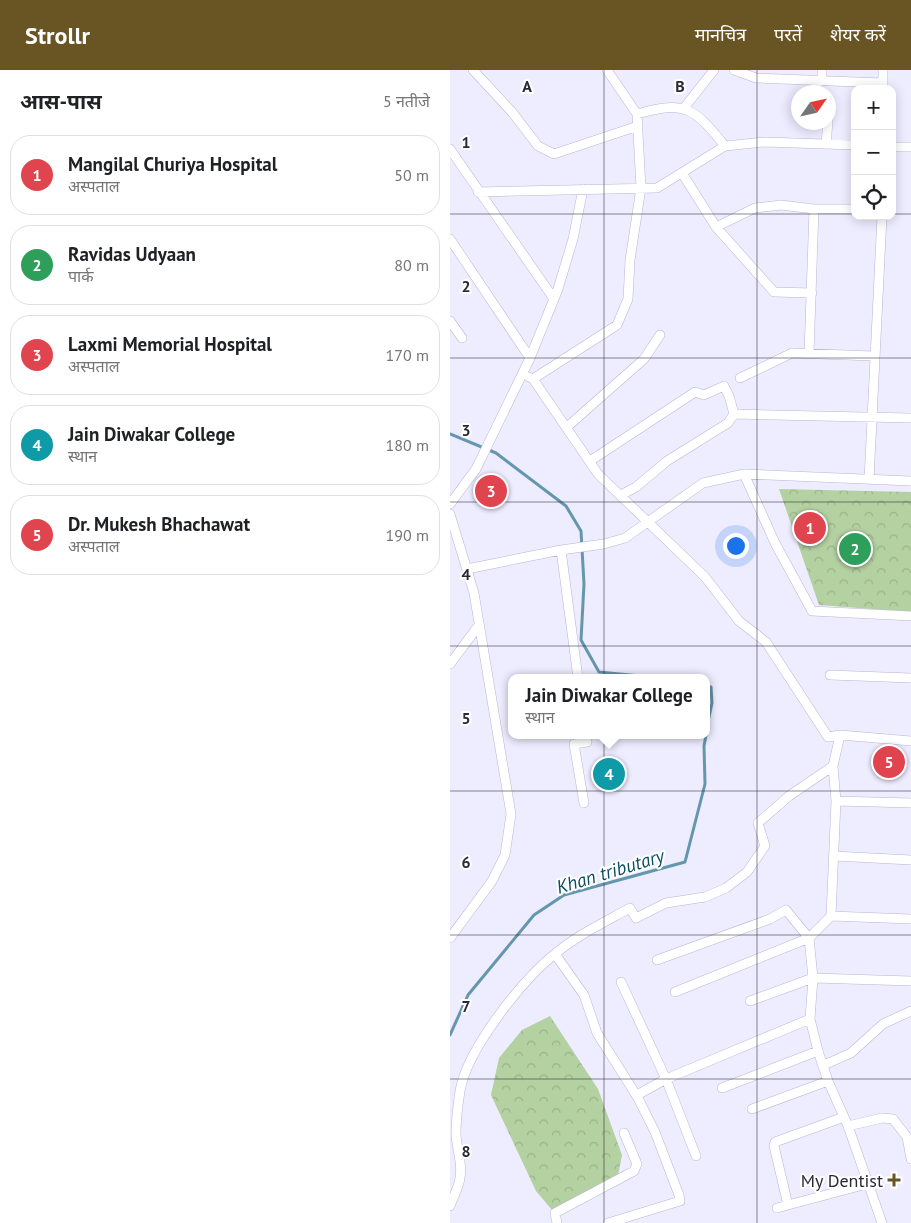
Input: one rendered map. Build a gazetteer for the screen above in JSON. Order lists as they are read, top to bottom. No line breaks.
{"water":["Khan tributary"],"places":{"health":["My Dentist"]},"north":"top right","page":{"header":"Strollr","nav":["मानचित्र","परतें","शेयर करें"],"heading":["आस-पास","5 नतीजे"],"map_buttons":["+","−"],"list":[{"mark":"1","name":"Mangilal Churiya Hospital","note":"अस्पताल","value":"50 m"},{"mark":"2","name":"Ravidas Udyaan","note":"पार्क","value":"80 m"},{"mark":"3","name":"Laxmi Memorial Hospital","note":"अस्पताल","value":"170 m"},{"mark":"4","name":"Jain Diwakar College","note":"स्थान","value":"180 m"},{"mark":"5","name":"Dr. Mukesh Bhachawat","note":"अस्पताल","value":"190 m"}],"pins":["3","1","2","5","4"],"popup":["Jain Diwakar College","स्थान"]},"grid":{"columns":["A","B"],"rows":["1","2","3","4","5","6","7","8"]}}
